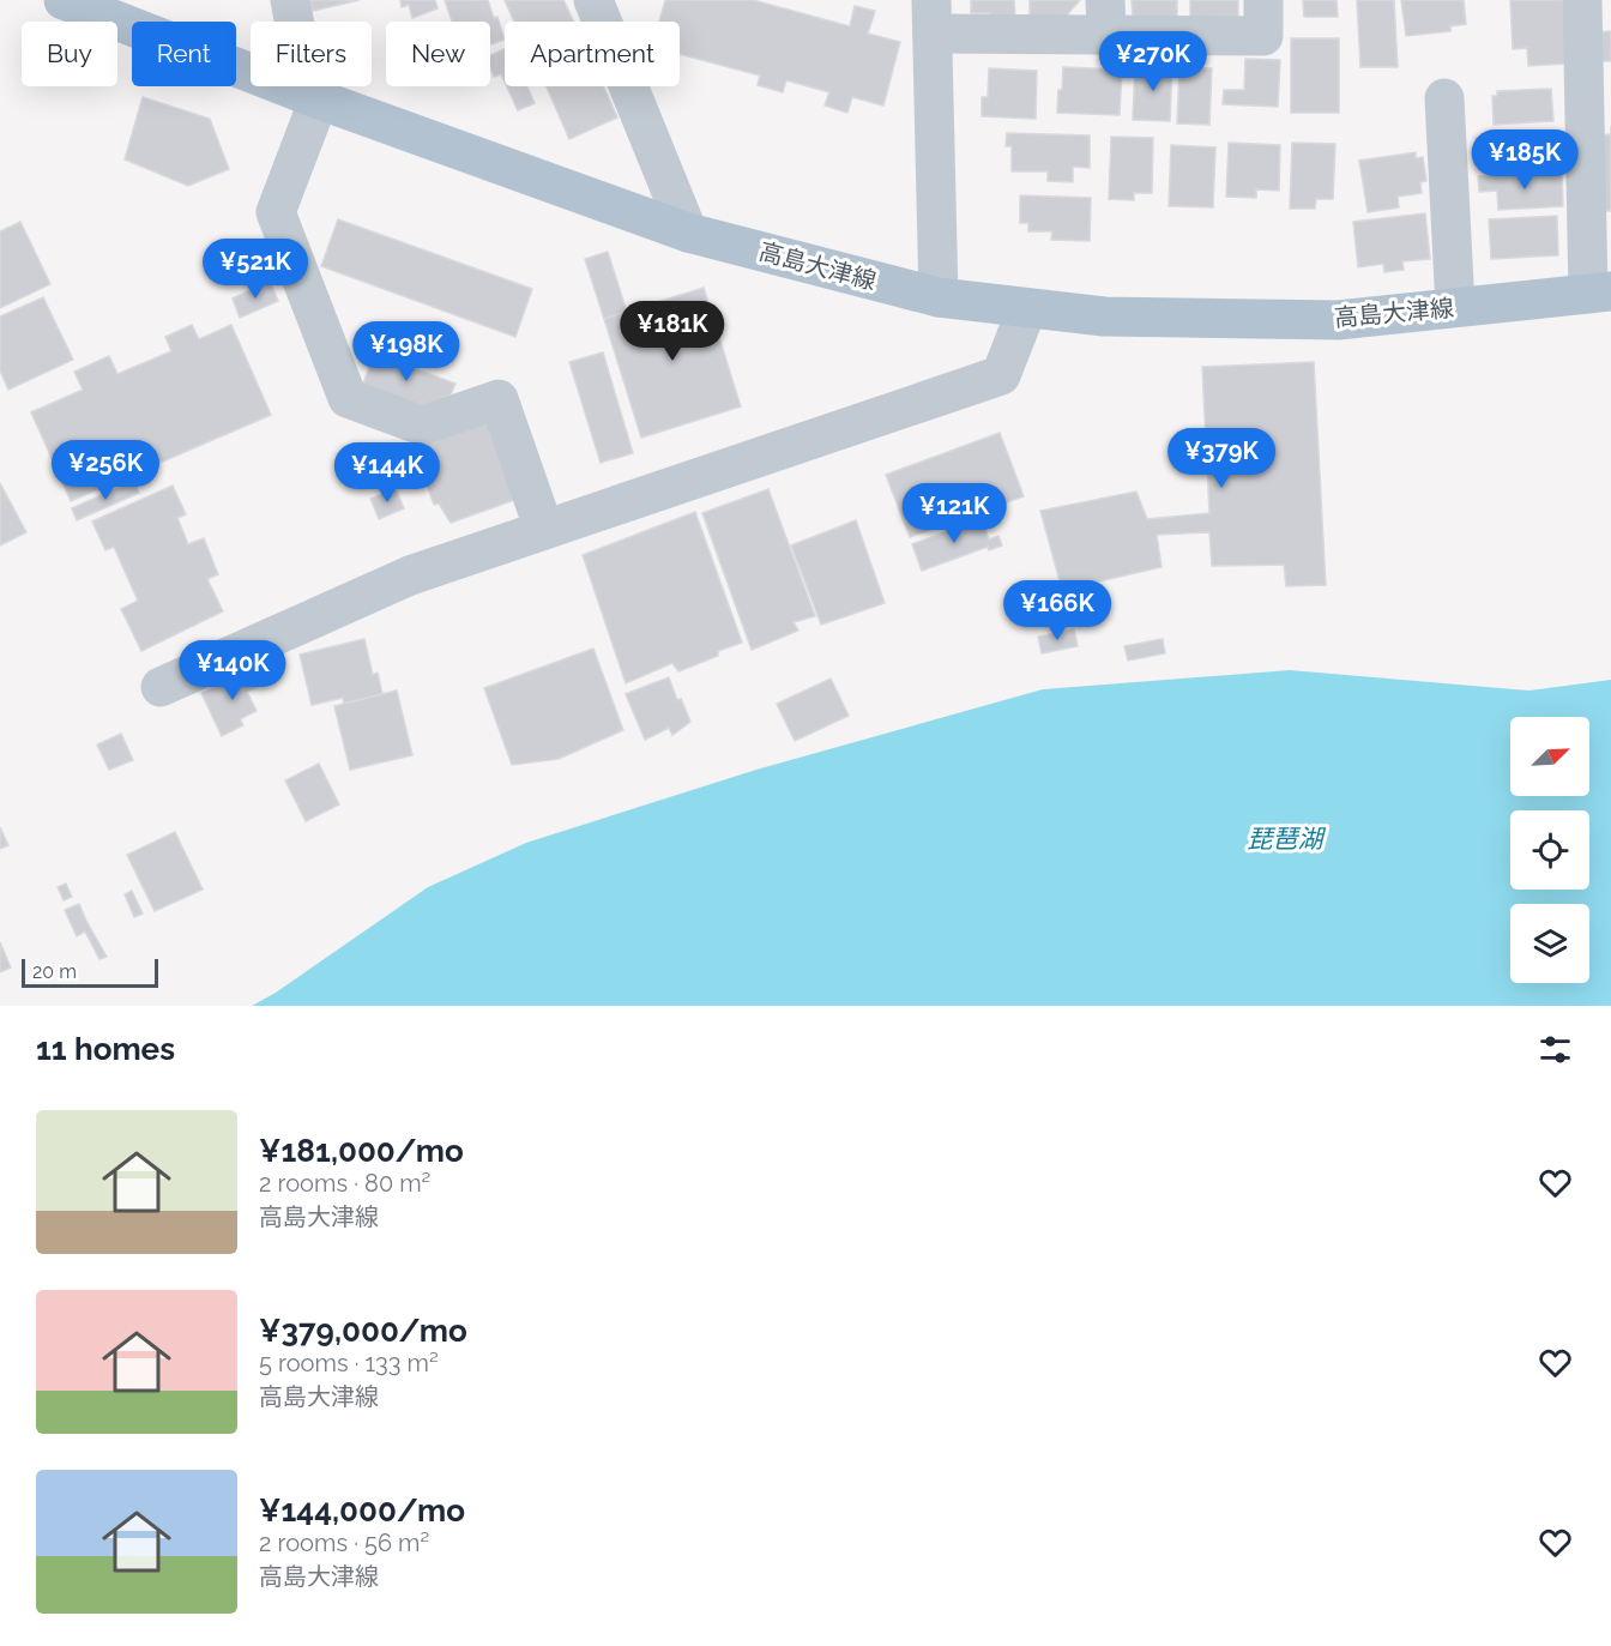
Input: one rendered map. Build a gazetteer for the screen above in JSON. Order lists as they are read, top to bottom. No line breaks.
{"streets":{"main road":["高島大津線"]},"water":["琵琶湖"],"scale_bar":"20 m","north":"top right","page":{"chip":["Buy","Rent","Filters","New","Apartment"],"price":["¥270K","¥185K","¥521K","¥181K","¥198K","¥379K","¥256K","¥144K","¥121K","¥166K","¥140K"],"scale":"20 m","heading":"11 homes","list":[{"name":"¥181,000/mo","note":"2 rooms · 80 m² · 高島大津線"},{"name":"¥379,000/mo","note":"5 rooms · 133 m² · 高島大津線"},{"name":"¥144,000/mo","note":"2 rooms · 56 m² · 高島大津線"}]}}
